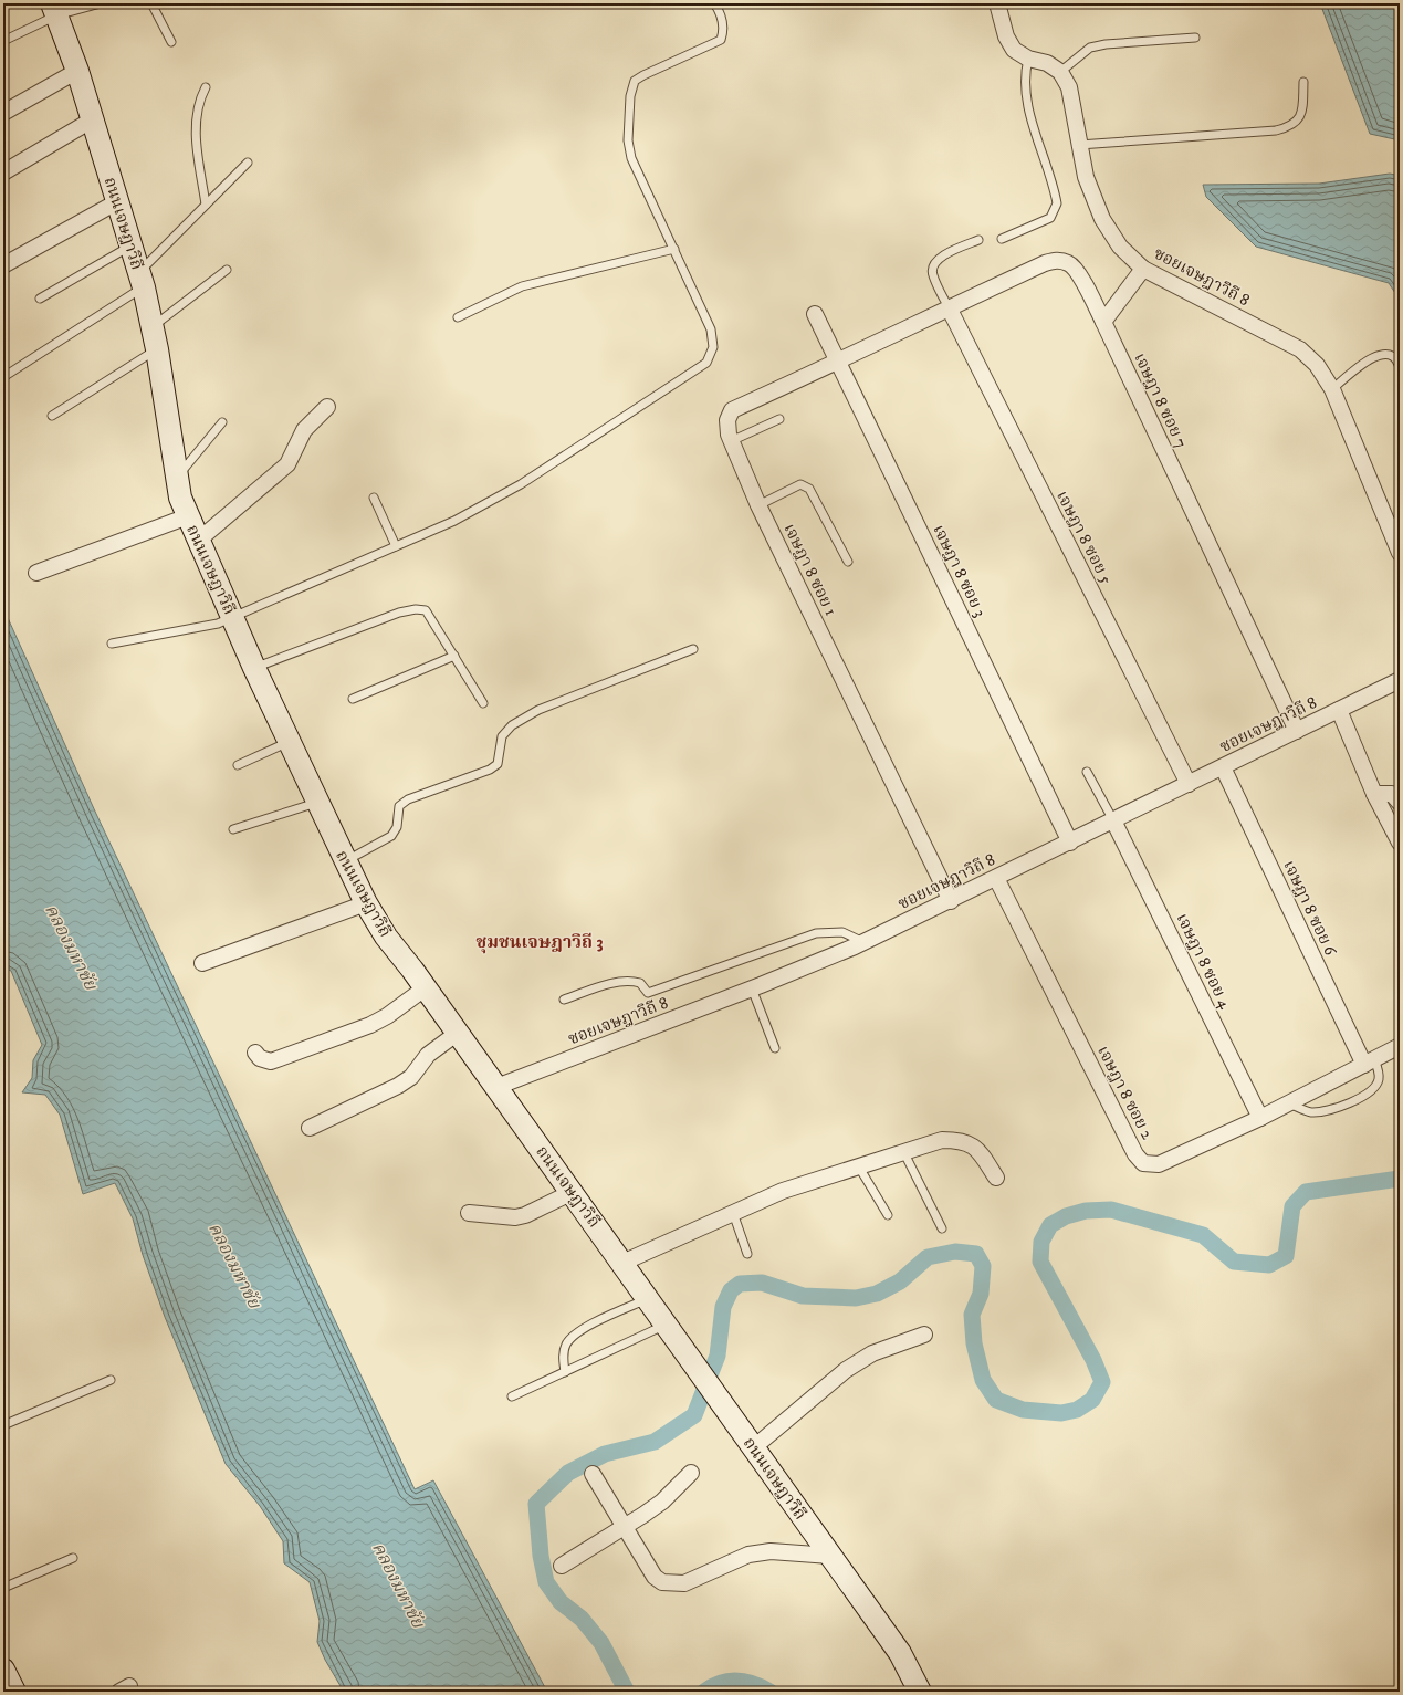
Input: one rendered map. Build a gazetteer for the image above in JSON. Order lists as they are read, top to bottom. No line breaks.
{"streets":{"street":["ถนนเจษฎาวิถี","ซอยเจษฎาวิถี 8","เจษฎา 8 ซอย 7","เจษฎา 8 ซอย 5","เจษฎา 8 ซอย 1","เจษฎา 8 ซอย 3","เจษฎา 8 ซอย 6","เจษฎา 8 ซอย 4","เจษฎา 8 ซอย 2"]},"crossings":[["ถนนเจษฎาวิถี","ซอยเจษฎาวิถี 8"],["ซอยเจษฎาวิถี 8","เจษฎา 8 ซอย 7"],["ซอยเจษฎาวิถี 8","เจษฎา 8 ซอย 5"],["ซอยเจษฎาวิถี 8","เจษฎา 8 ซอย 1"],["ซอยเจษฎาวิถี 8","เจษฎา 8 ซอย 3"],["ซอยเจษฎาวิถี 8","เจษฎา 8 ซอย 6"],["ซอยเจษฎาวิถี 8","เจษฎา 8 ซอย 4"],["ซอยเจษฎาวิถี 8","เจษฎา 8 ซอย 2"],["เจษฎา 8 ซอย 7","เจษฎา 8 ซอย 5"],["เจษฎา 8 ซอย 7","เจษฎา 8 ซอย 1"],["เจษฎา 8 ซอย 1","เจษฎา 8 ซอย 3"],["เจษฎา 8 ซอย 6","เจษฎา 8 ซอย 2"],["เจษฎา 8 ซอย 4","เจษฎา 8 ซอย 2"]],"districts":["ชุมชนเจษฎาวิถี 3"],"water":["คลองมหาชัย"]}
